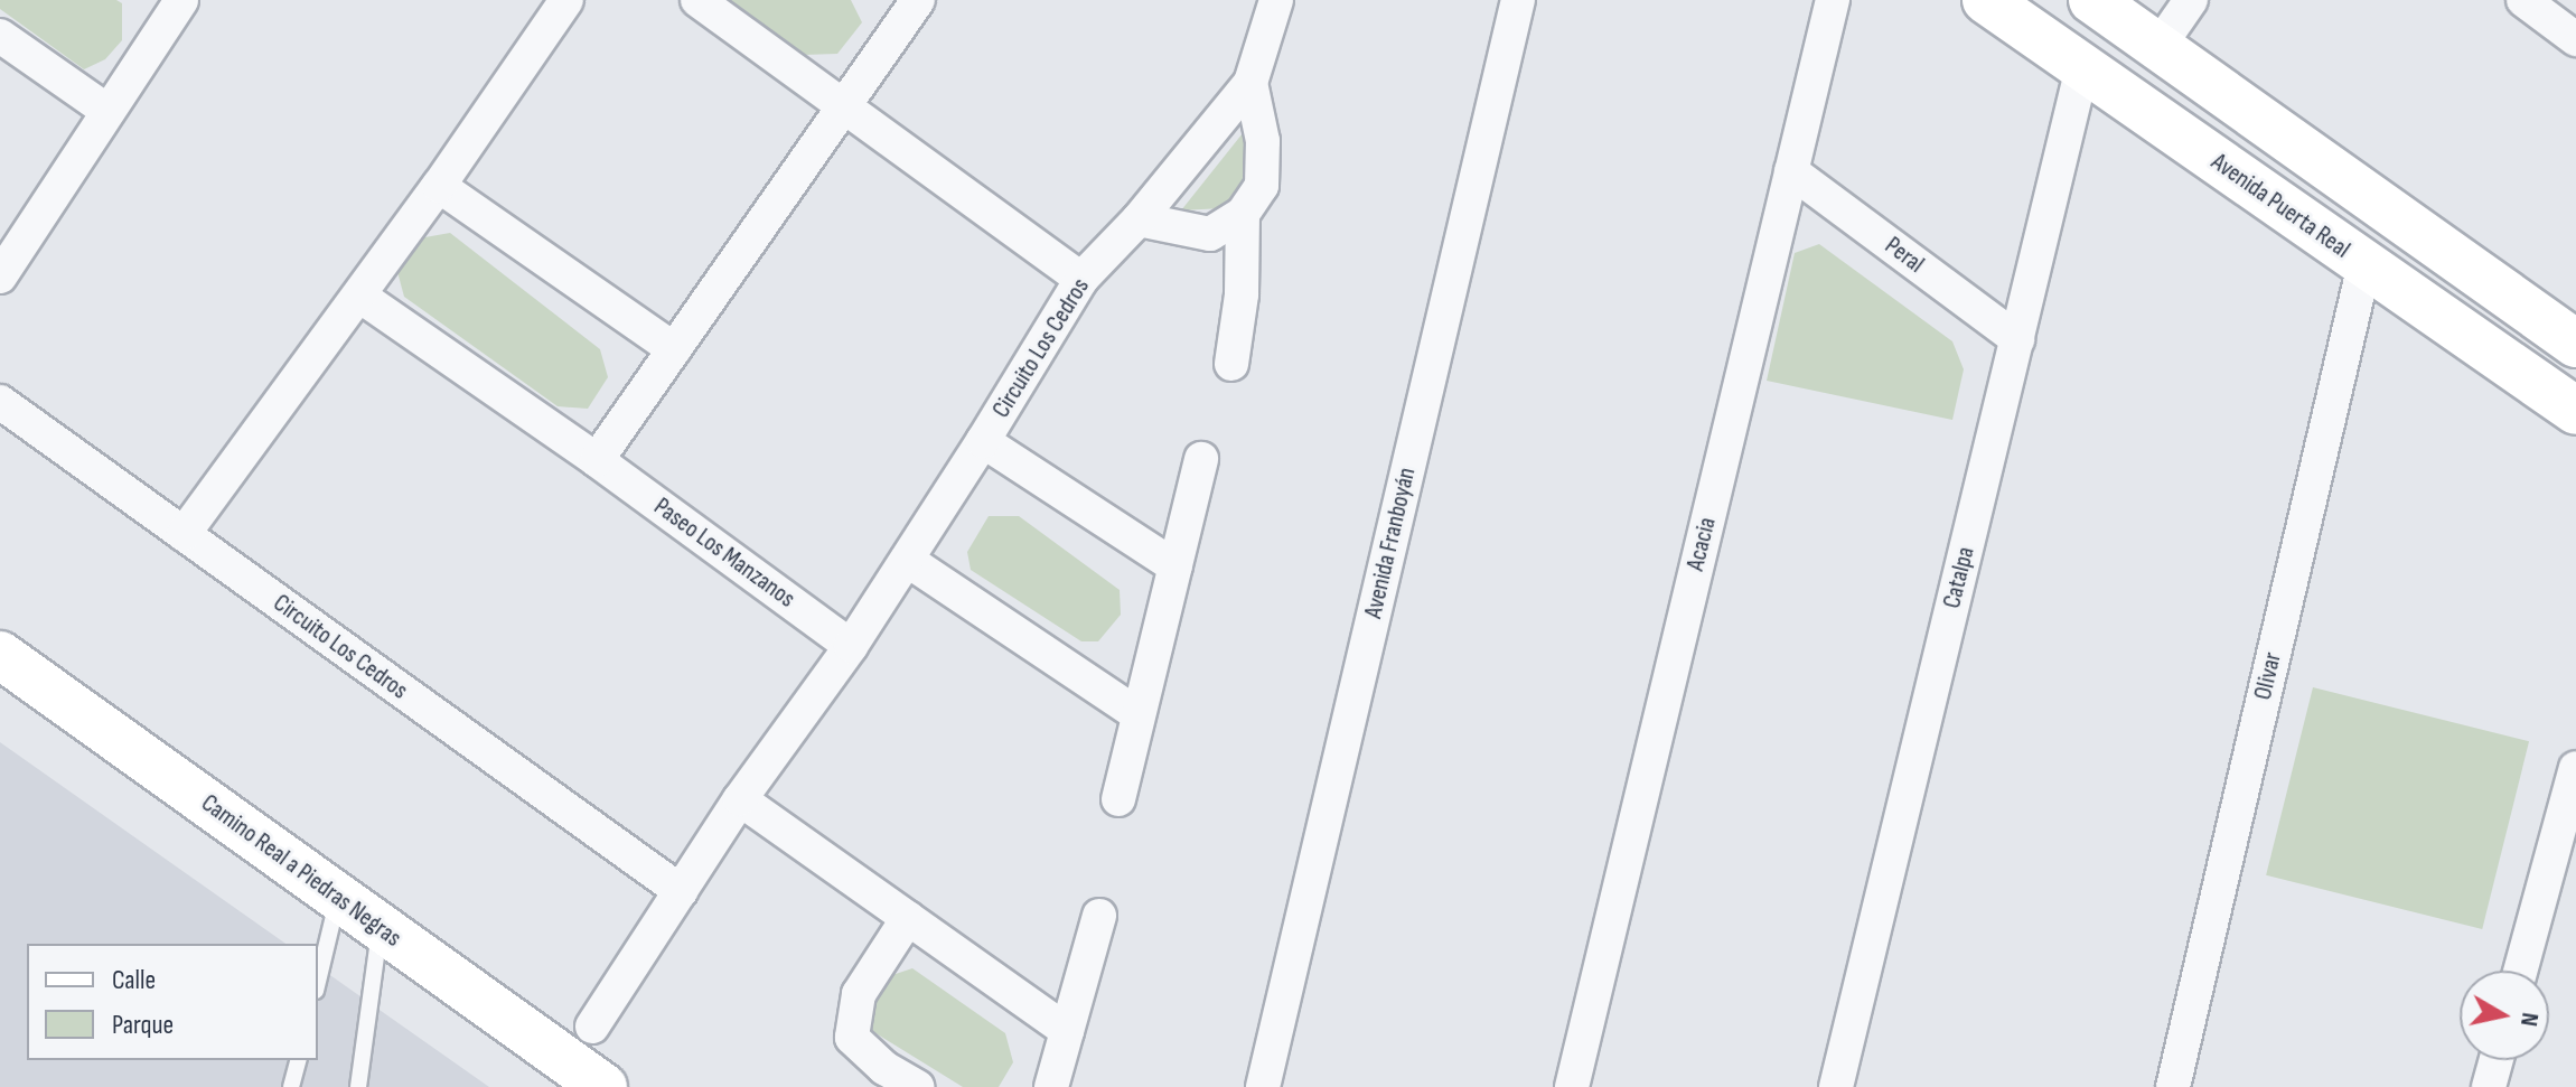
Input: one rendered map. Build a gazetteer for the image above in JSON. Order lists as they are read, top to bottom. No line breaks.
{"streets":{"street":["Avenida Puerta Real","Peral","Circuito Los Cedros","Avenida Franboyán","Acacia","Paseo Los Manzanos","Catalpa","Olivar","Camino Real a Piedras Negras"]},"crossings":[["Avenida Puerta Real","Catalpa"],["Avenida Puerta Real","Olivar"],["Peral","Acacia"],["Peral","Catalpa"],["Circuito Los Cedros","Paseo Los Manzanos"]],"legend":["Calle","Parque"],"north":"right"}
